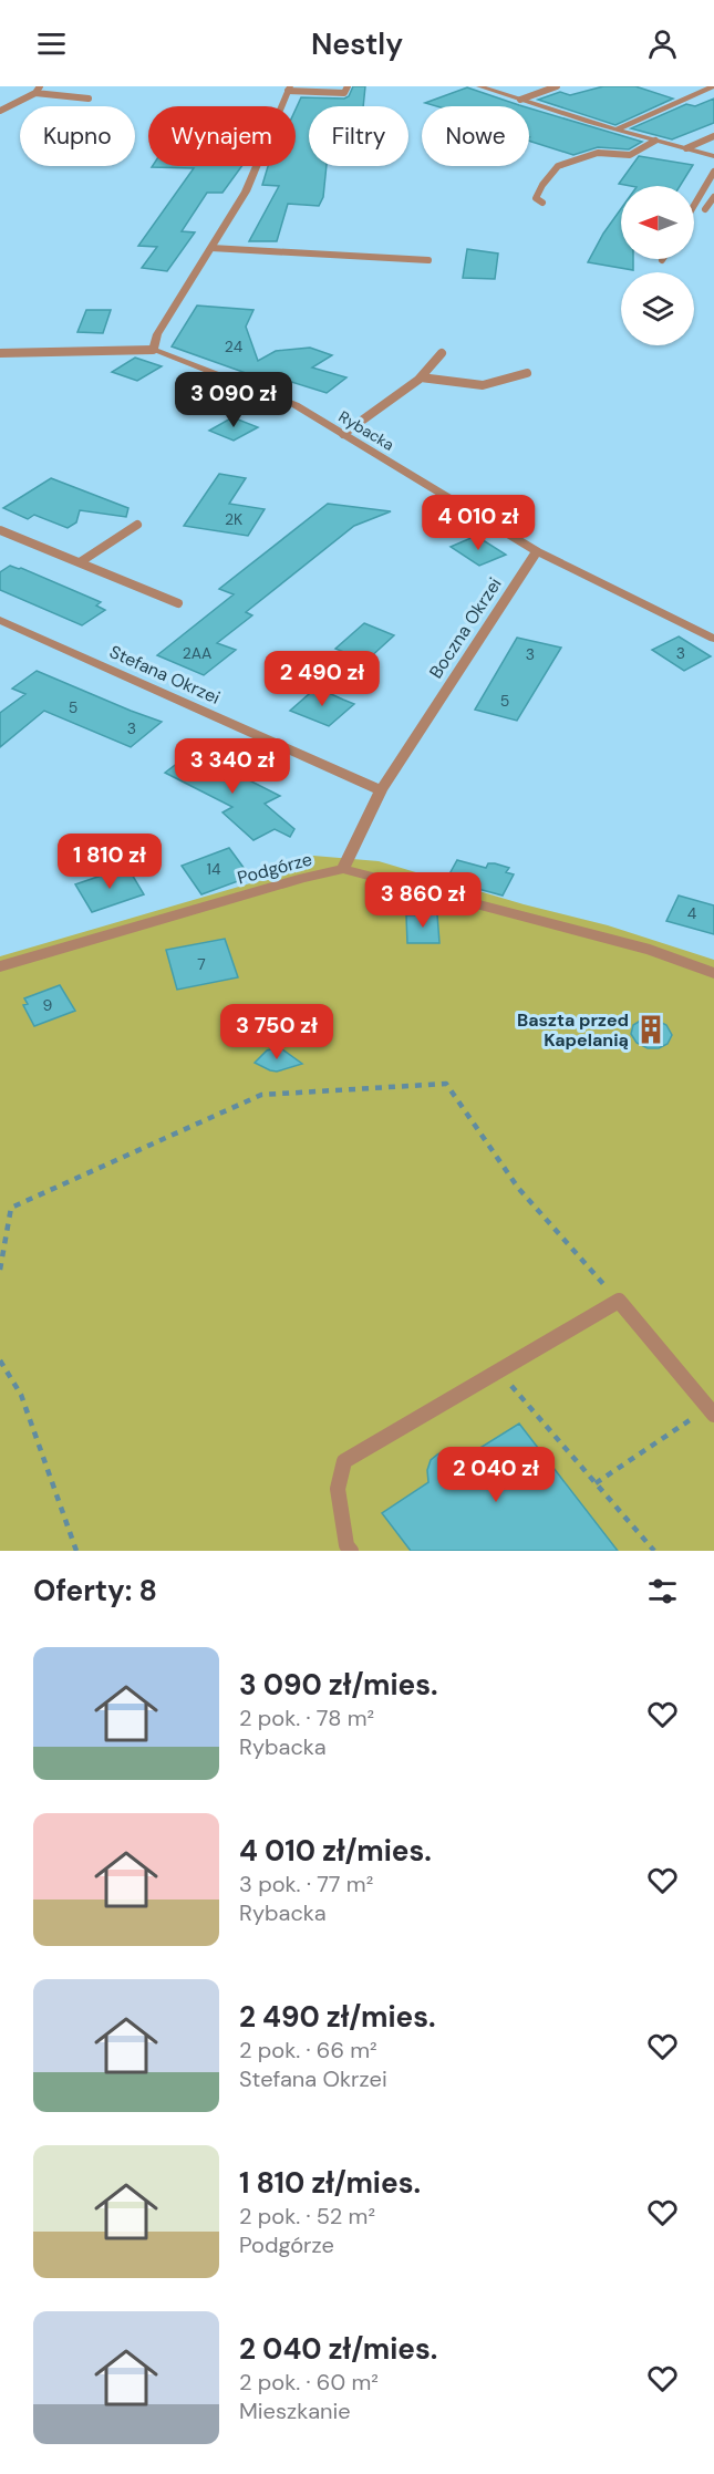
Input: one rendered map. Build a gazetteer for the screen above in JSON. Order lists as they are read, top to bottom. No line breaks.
{"streets":{"street":["Rybacka","Boczna Okrzei","Stefana Okrzei","Podgórze"]},"crossings":[["Rybacka","Boczna Okrzei"],["Boczna Okrzei","Stefana Okrzei"]],"places":{"building":["Baszta przed Kapelanią"]},"house_numbers":["24","2K","2AA","3","3","5","5","3","14","4","7","9"],"north":"left","page":{"header":"Nestly","chip":["Kupno","Wynajem","Filtry","Nowe"],"price":["3 090 zł","4 010 zł","2 490 zł","3 340 zł","1 810 zł","3 860 zł","3 750 zł","2 040 zł"],"heading":"Oferty: 8","list":[{"name":"3 090 zł/mies.","note":"2 pok. · 78 m² · Rybacka"},{"name":"4 010 zł/mies.","note":"3 pok. · 77 m² · Rybacka"},{"name":"2 490 zł/mies.","note":"2 pok. · 66 m² · Stefana Okrzei"},{"name":"1 810 zł/mies.","note":"2 pok. · 52 m² · Podgórze"},{"name":"2 040 zł/mies.","note":"2 pok. · 60 m² · Mieszkanie"}]}}
